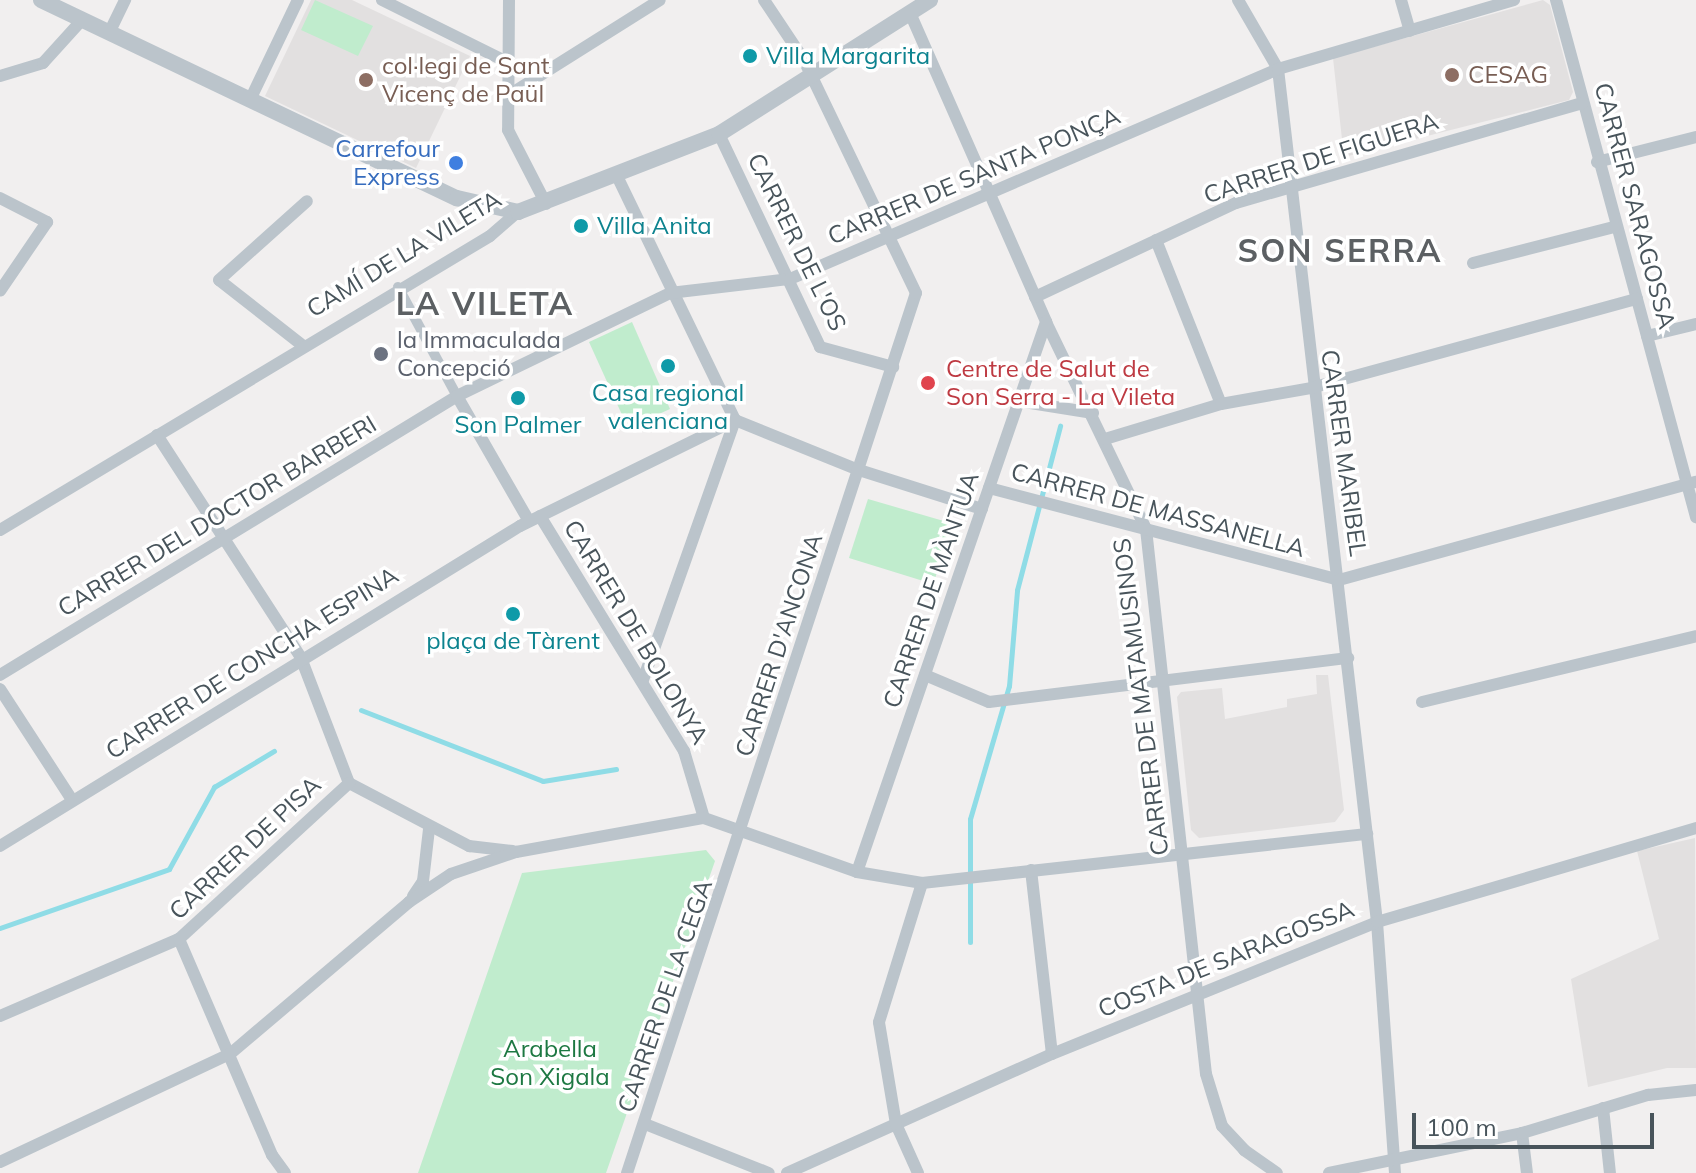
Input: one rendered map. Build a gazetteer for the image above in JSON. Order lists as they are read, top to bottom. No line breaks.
{"streets":{"street":["CARRER DE FIGUERA","CARRER DE SANTA PONÇA","CARRER SARAGOSSA","CARRER DE L'OS","CAMÍ DE LA VILETA","CARRER MARIBEL","CARRER DE MASSANELLA","CARRER DEL DOCTOR BARBERI","CARRER DE MÀNTUA","CARRER DE BOLONYA","CARRER D'ANCONA","CARRER DE CONCHA ESPINA","CARRER DE MATAMUSINOS","CARRER DE PISA","COSTA DE SARAGOSSA","CARRER DE LA CEGA"]},"crossings":[["CARRER DE FIGUERA","CARRER SARAGOSSA"],["CARRER DE FIGUERA","CARRER MARIBEL"],["CARRER DE FIGUERA","CARRER DE MATAMUSINOS"],["CARRER DE SANTA PONÇA","CARRER DE L'OS"],["CARRER DE SANTA PONÇA","CARRER MARIBEL"],["CARRER DE SANTA PONÇA","CARRER DEL DOCTOR BARBERI"],["CARRER DE SANTA PONÇA","CARRER DE BOLONYA"],["CARRER DE SANTA PONÇA","CARRER D'ANCONA"],["CARRER DE SANTA PONÇA","CARRER DE MATAMUSINOS"],["CARRER DE L'OS","CAMÍ DE LA VILETA"],["CARRER DE L'OS","CARRER D'ANCONA"],["CAMÍ DE LA VILETA","CARRER D'ANCONA"],["CAMÍ DE LA VILETA","CARRER DE MATAMUSINOS"],["CARRER MARIBEL","CARRER DE MASSANELLA"],["CARRER MARIBEL","COSTA DE SARAGOSSA"],["CARRER DE MASSANELLA","CARRER DE MÀNTUA"],["CARRER DE MASSANELLA","CARRER D'ANCONA"],["CARRER DE MASSANELLA","CARRER DE CONCHA ESPINA"],["CARRER DE MASSANELLA","CARRER DE MATAMUSINOS"],["CARRER DEL DOCTOR BARBERI","CARRER DE BOLONYA"],["CARRER DE MÀNTUA","CARRER DE MATAMUSINOS"],["CARRER DE BOLONYA","CARRER DE CONCHA ESPINA"],["CARRER D'ANCONA","CARRER DE LA CEGA"],["CARRER DE MATAMUSINOS","COSTA DE SARAGOSSA"]],"districts":["SON SERRA","LA VILETA"],"parks":["Arabella Son Xigala"],"places":["Villa Margarita","CESAG","col·legi de Sant Vicenç de Paül","Carrefour Express","Villa Anita","la Immaculada Concepció","Casa regional valenciana","Centre de Salut de Son Serra - La Vileta","Son Palmer","plaça de Tàrent"],"scale_bar":"100 m"}
